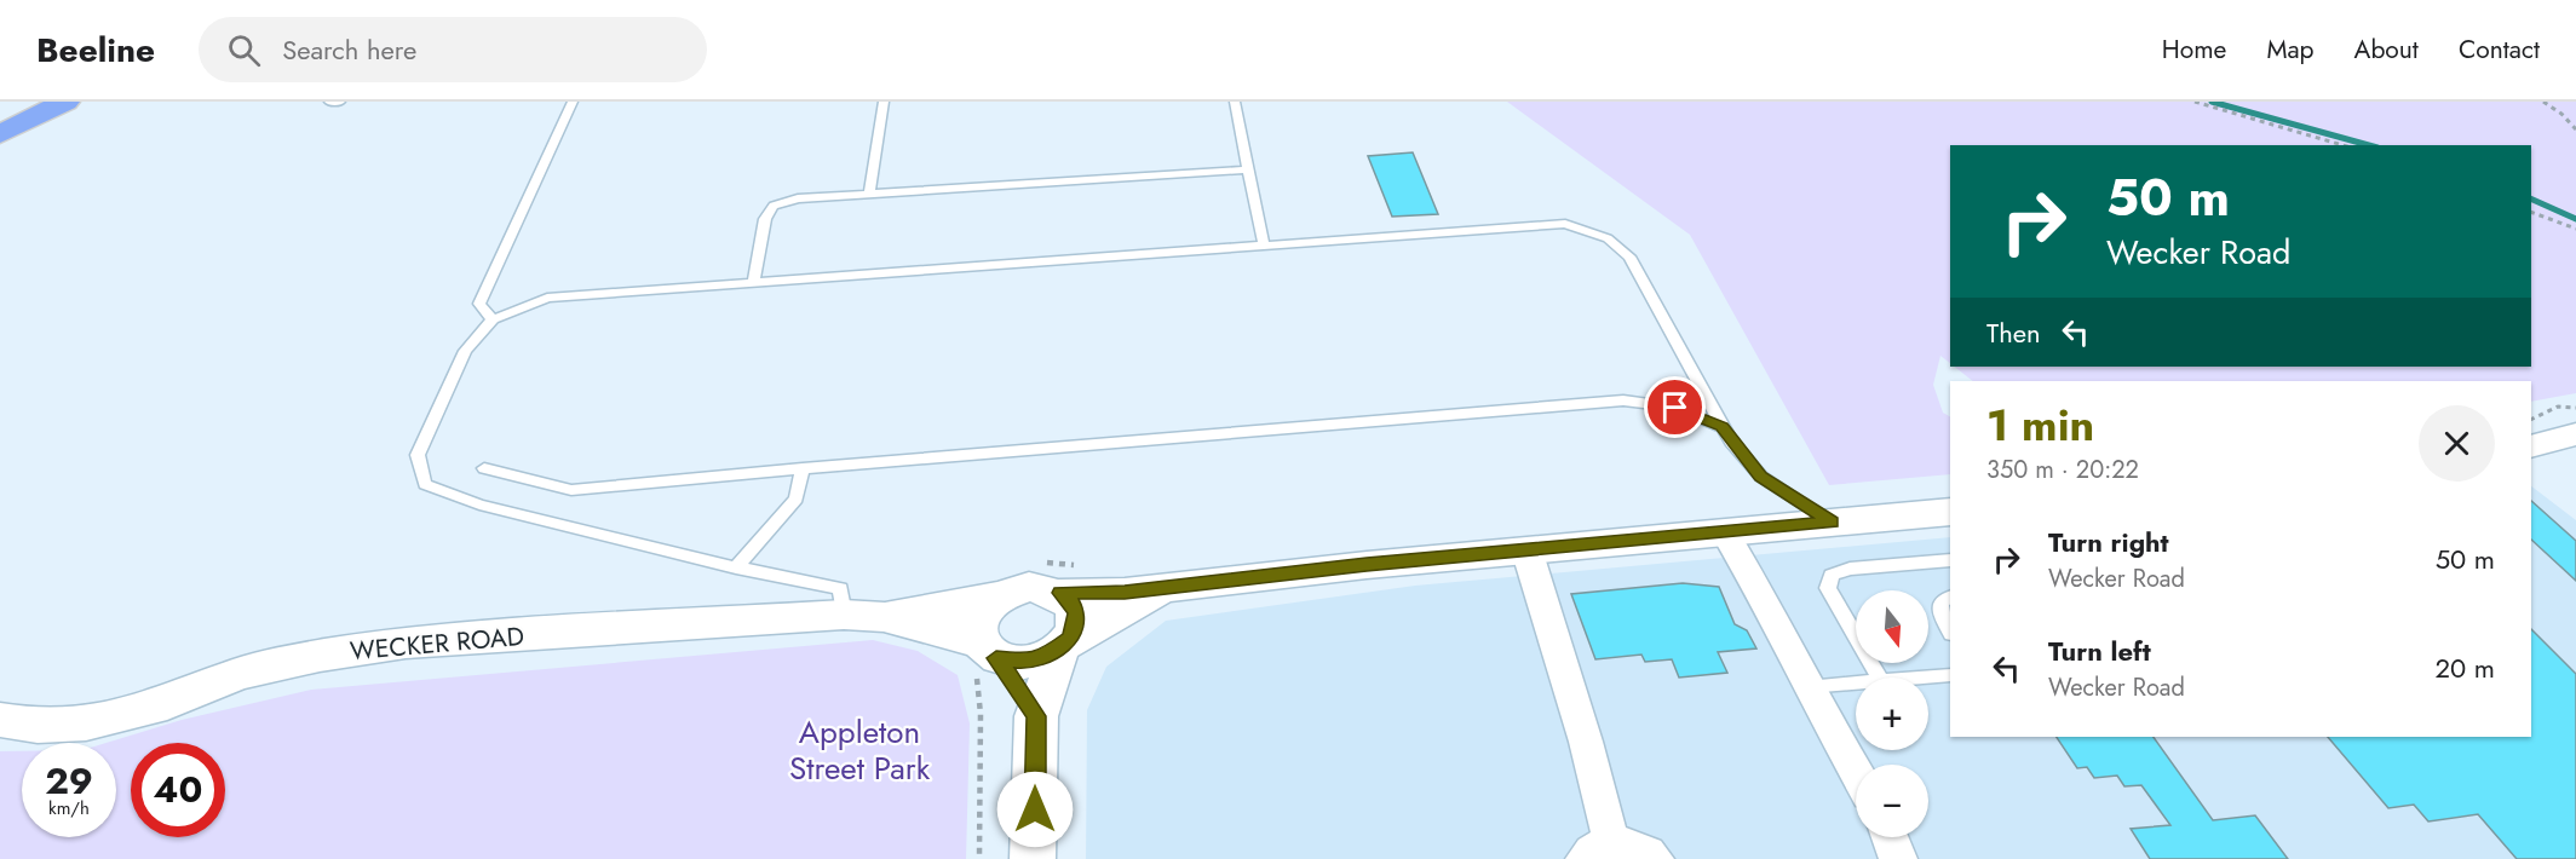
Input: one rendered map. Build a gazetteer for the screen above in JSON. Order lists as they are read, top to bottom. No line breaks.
{"streets":{"street":["WECKER ROAD"]},"parks":["Appleton Street Park"],"north":"bottom","page":{"header":"Beeline","search":"Search here","nav":["Home","Map","About","Contact"],"turn":["50 m","Wecker Road"],"then":"Then","heading":["1 min","350 m · 20:22"],"list":[{"name":"Turn right","note":"Wecker Road","value":"50 m"},{"name":"Turn left","note":"Wecker Road","value":"20 m"}],"map_buttons":["+","−"],"speed":"29 km/h","limit":"40"}}
